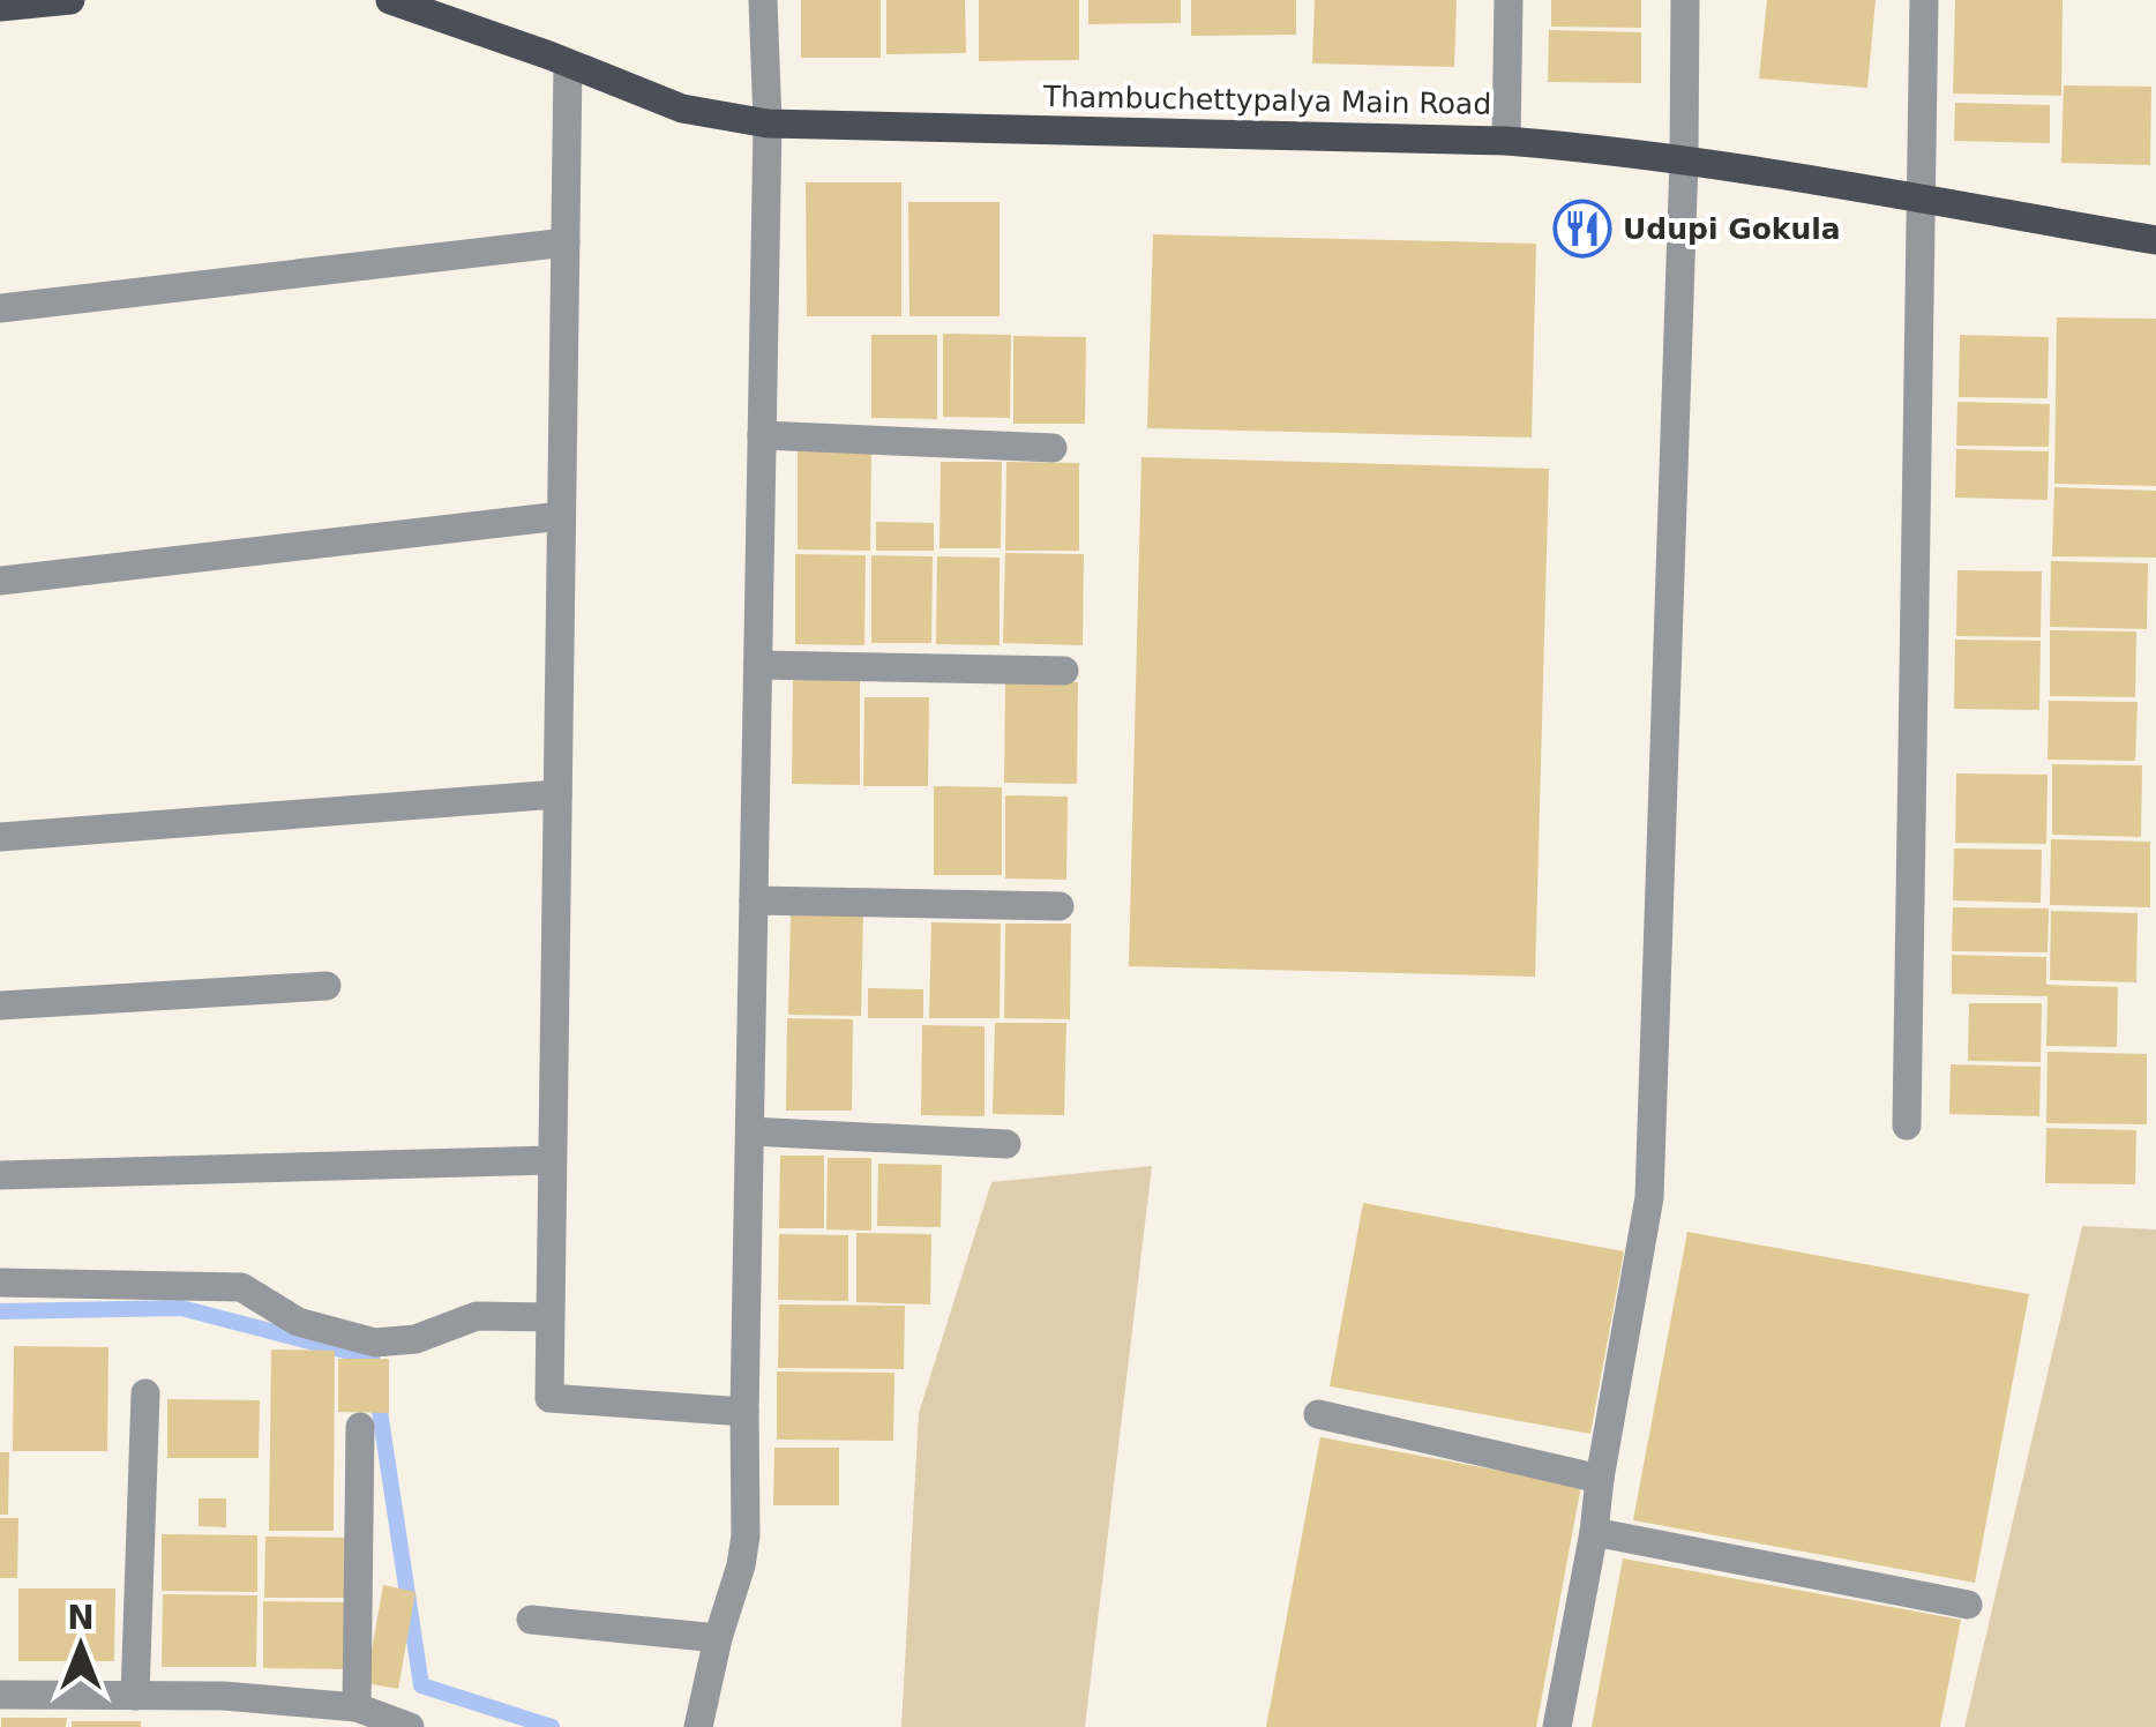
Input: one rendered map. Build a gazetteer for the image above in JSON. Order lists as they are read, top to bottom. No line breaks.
{"streets":{"main road":["Thambuchettypalya Main Road"]},"places":{"restaurant":["Udupi Gokula"]},"north":"top"}
